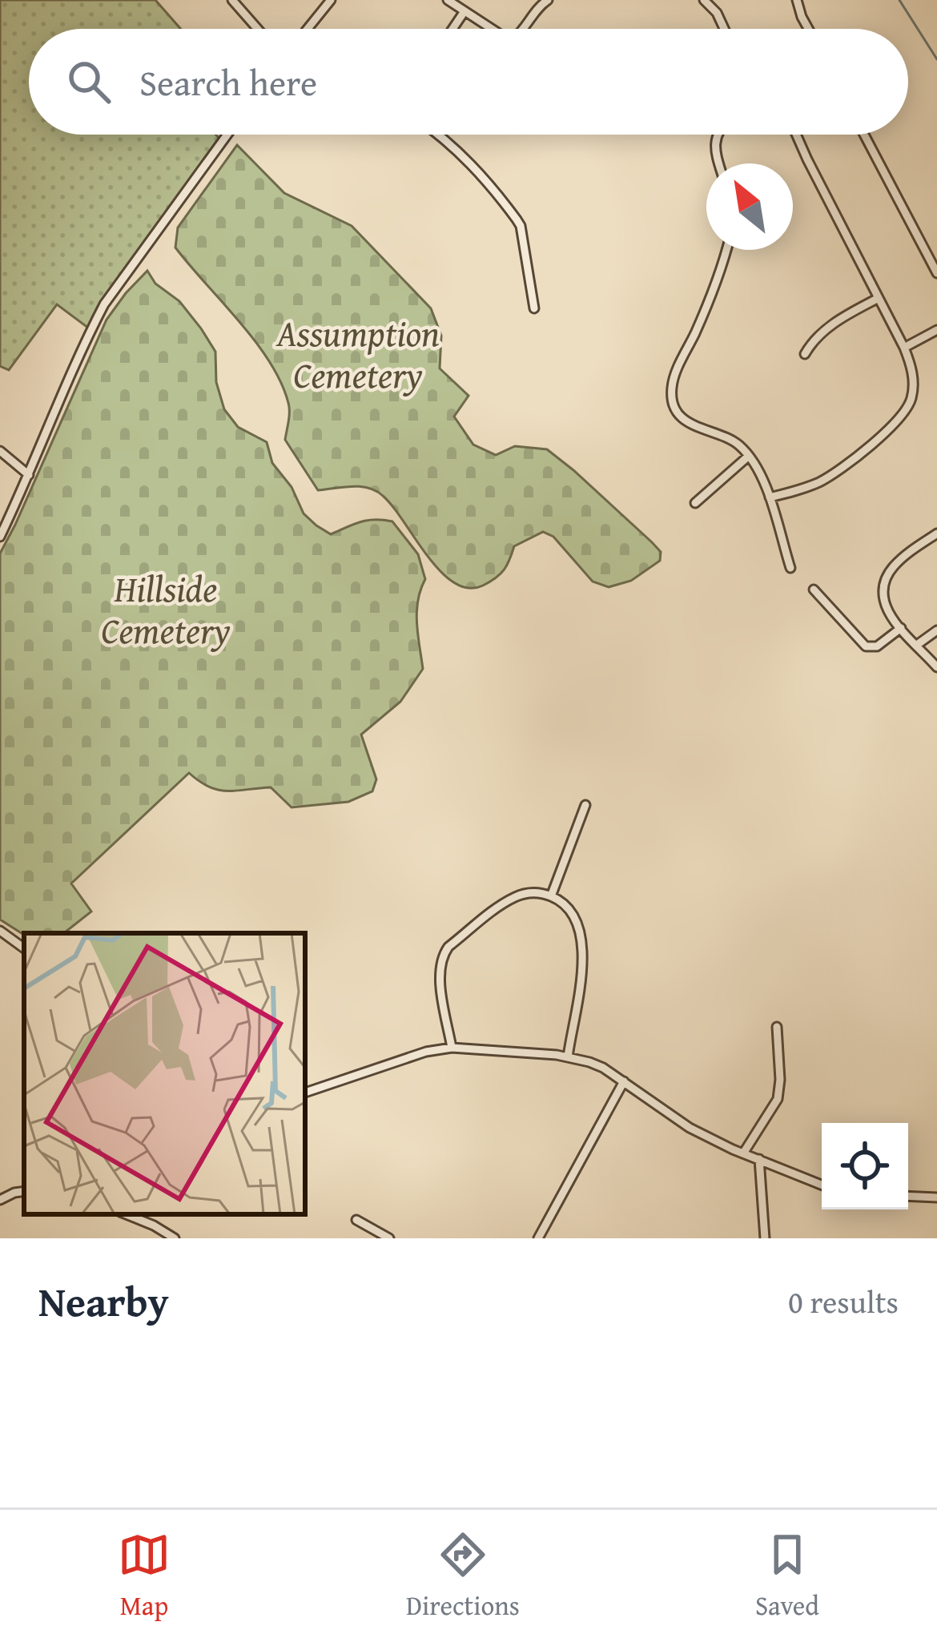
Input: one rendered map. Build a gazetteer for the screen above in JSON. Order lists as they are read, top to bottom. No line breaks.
{"parks":["Assumption Cemetery","Hillside Cemetery"],"north":"top left","page":{"search":"Search here","heading":["Nearby","0 results"],"nav":["Map","Directions","Saved"]}}
